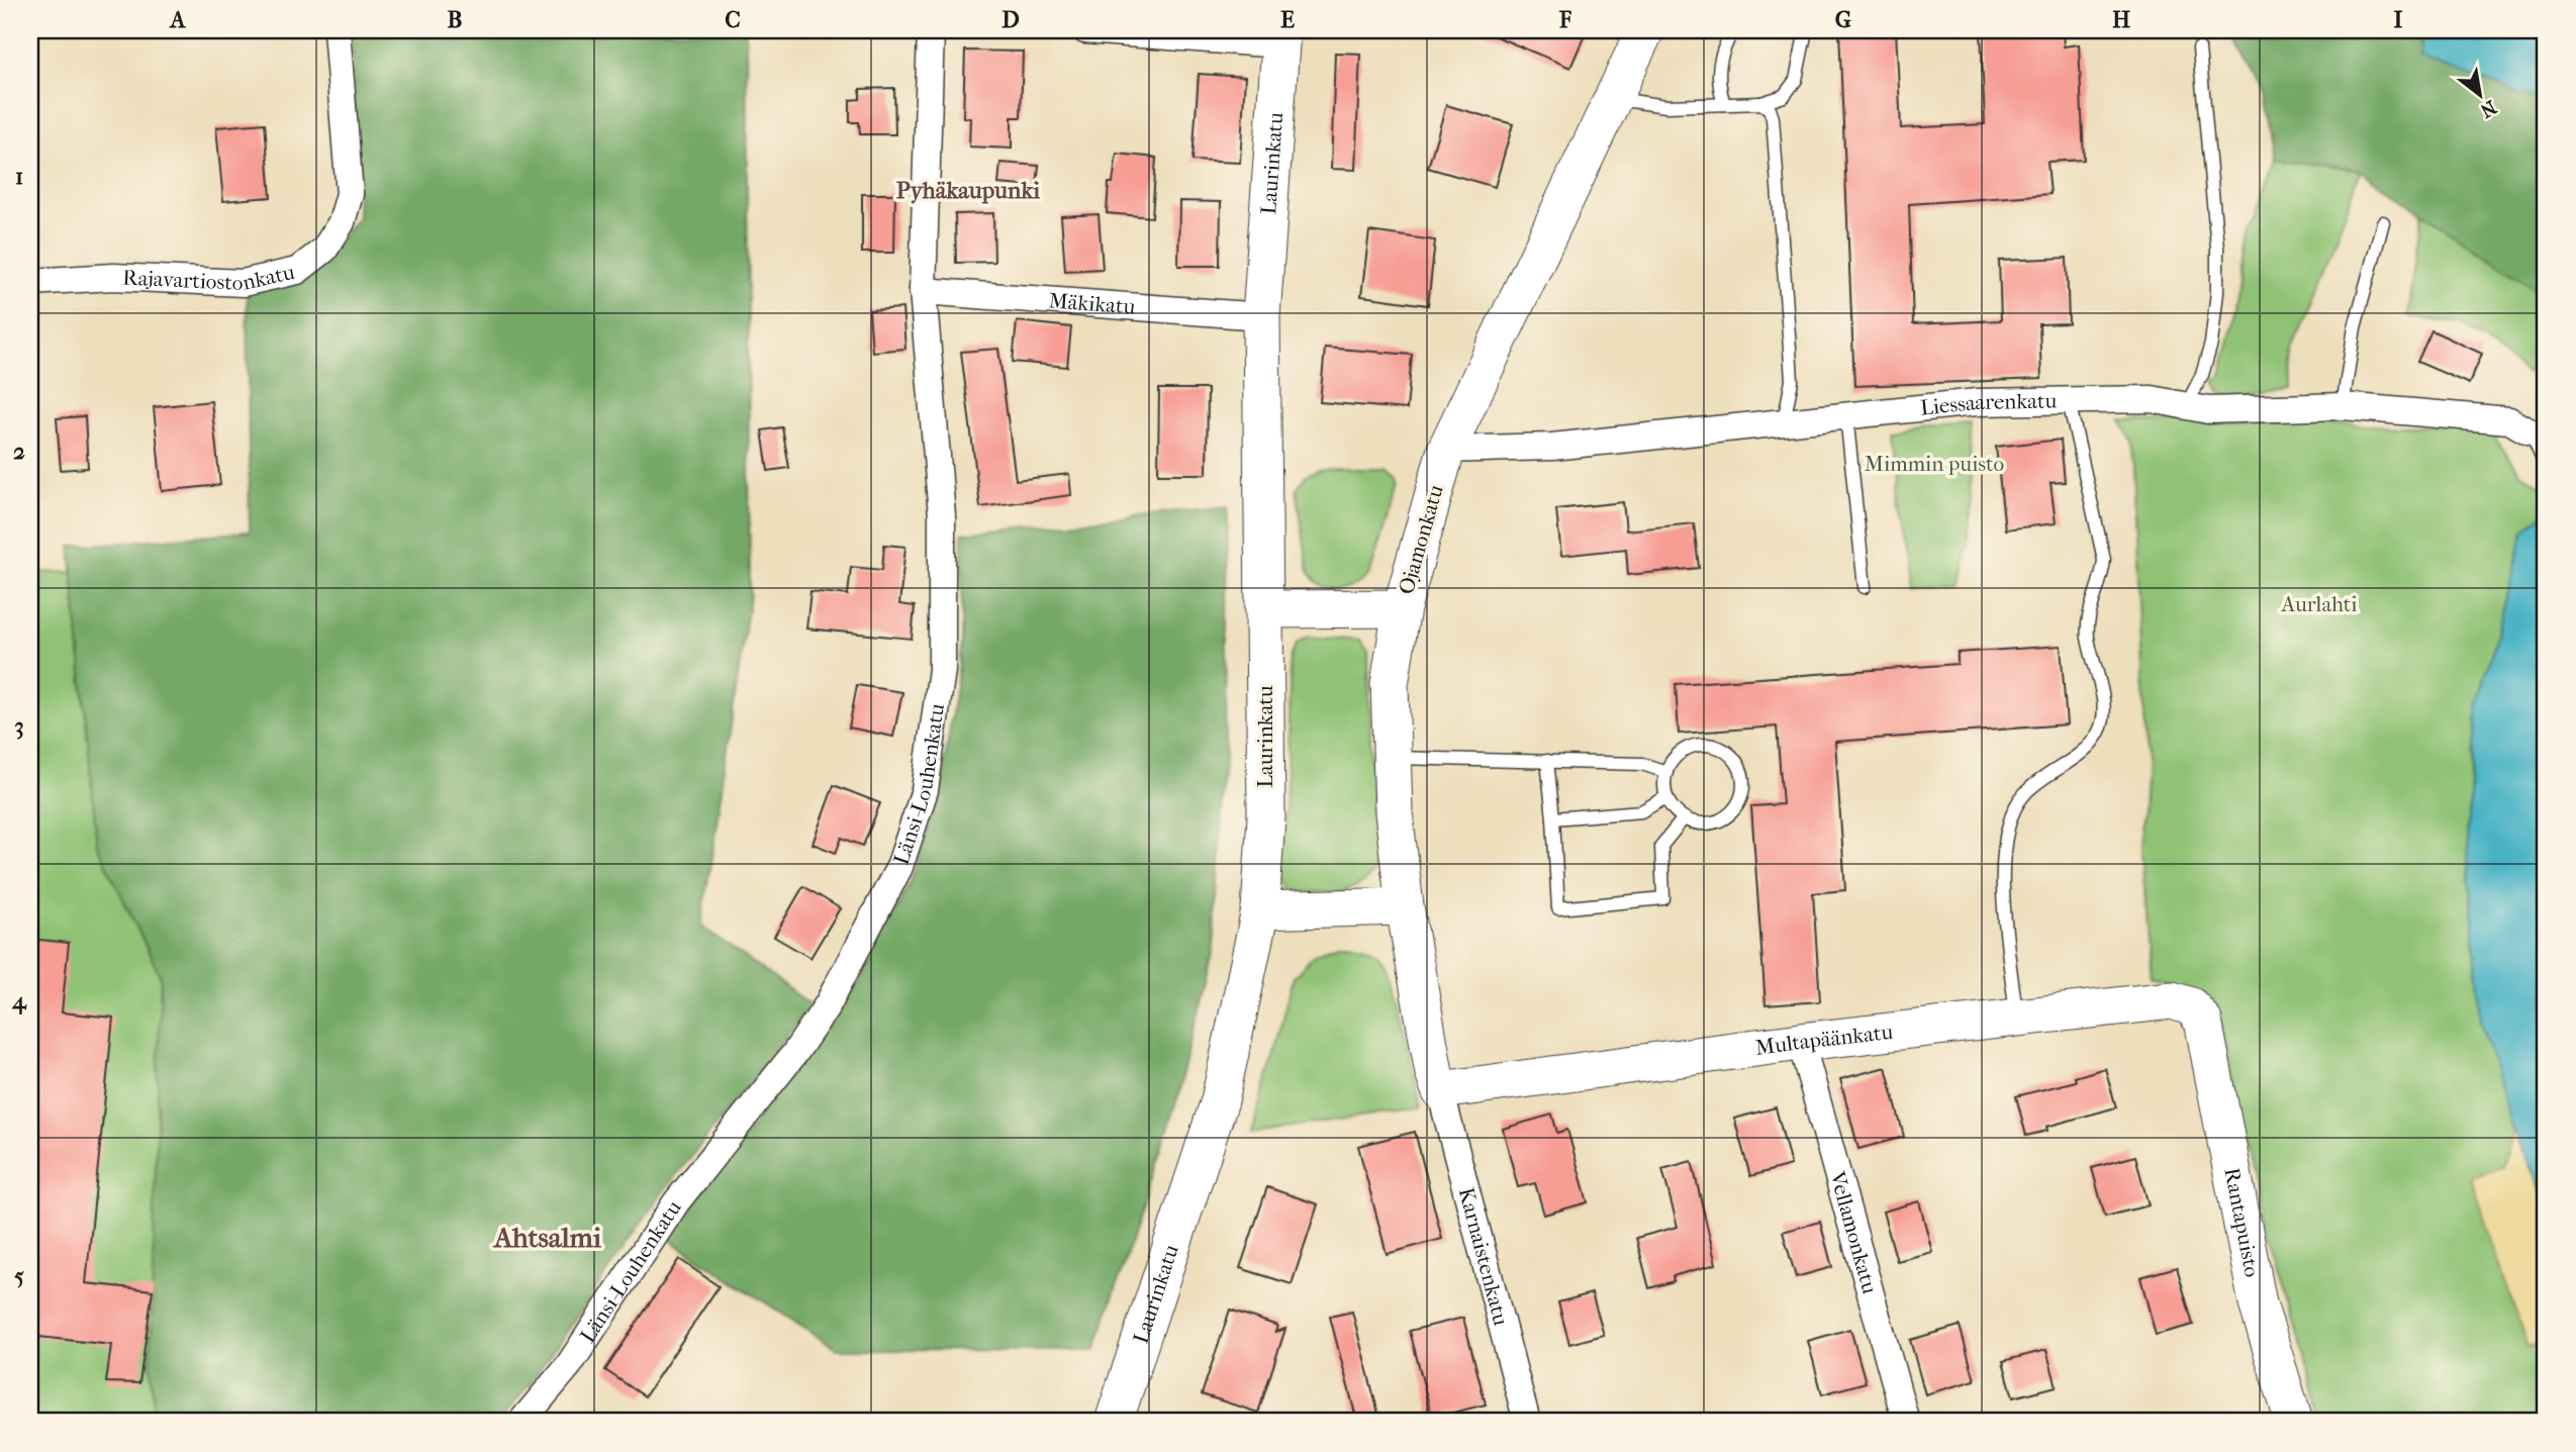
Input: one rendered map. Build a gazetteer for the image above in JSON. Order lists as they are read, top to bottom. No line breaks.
{"streets":{"street":["Laurinkatu","Rajavartiostonkatu","Mäkikatu","Liessaarenkatu","Ojamonkatu","Länsi-Louhenkatu","Multapäänkatu","Rantapuisto","Vellamonkatu","Karnaistenkatu"]},"crossings":[["Laurinkatu","Mäkikatu"],["Mäkikatu","Länsi-Louhenkatu"],["Liessaarenkatu","Ojamonkatu"],["Ojamonkatu","Multapäänkatu"],["Ojamonkatu","Karnaistenkatu"],["Multapäänkatu","Rantapuisto"],["Multapäänkatu","Vellamonkatu"],["Multapäänkatu","Karnaistenkatu"]],"districts":["Pyhäkaupunki","Ahtsalmi"],"parks":["Mimmin puisto","Aurlahti"],"north":"bottom right","grid":{"columns":["A","B","C","D","E","F","G","H","I"],"rows":["1","2","3","4","5"]}}
